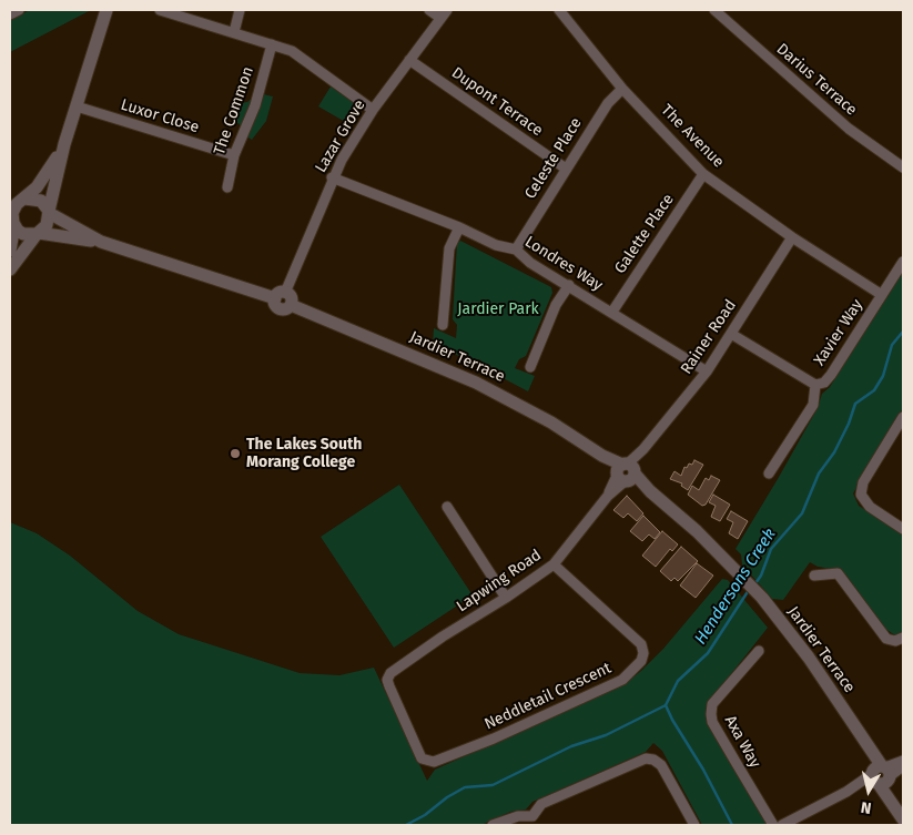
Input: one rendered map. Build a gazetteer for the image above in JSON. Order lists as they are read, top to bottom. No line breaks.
{"streets":{"street":["Darius Terrace","Dupont Terrace","The Common","Luxor Close","Lazar Grove","The Avenue","Celeste Place","Galette Place","Londres Way","Xavier Way","Rainer Road","Jardier Terrace","Lapwing Road","Neddletail Crescent","Axa Way"]},"crossings":[["Dupont Terrace","Lazar Grove"],["Dupont Terrace","Celeste Place"],["The Common","Luxor Close"],["Lazar Grove","Londres Way"],["Lazar Grove","Jardier Terrace"],["The Avenue","Celeste Place"],["The Avenue","Galette Place"],["The Avenue","Xavier Way"],["The Avenue","Rainer Road"],["Celeste Place","Londres Way"],["Galette Place","Londres Way"],["Londres Way","Rainer Road"],["Rainer Road","Jardier Terrace"],["Rainer Road","Lapwing Road"],["Jardier Terrace","Lapwing Road"],["Lapwing Road","Neddletail Crescent"]],"water":["Hendersons Creek"],"parks":["Jardier Park"],"places":["The Lakes South Morang College"],"north":"bottom"}
